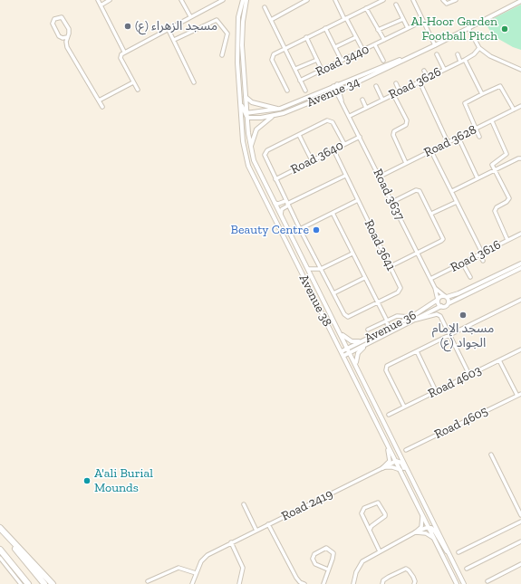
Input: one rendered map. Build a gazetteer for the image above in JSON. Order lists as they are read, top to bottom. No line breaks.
{"streets":{"street":["Road 3440","Road 3626","Avenue 34","Road 3628","Road 3640","Road 3637","Road 3641","Road 3616","Avenue 38","Avenue 36","Road 4603","Road 4605","Road 2419"]},"crossings":[["Road 3626","Road 3637"],["Avenue 34","Road 3637"],["Avenue 34","Avenue 38"],["Road 3628","Road 3637"],["Road 3640","Road 3637"],["Road 3640","Road 3641"],["Road 3637","Road 3616"],["Road 3637","Avenue 36"],["Avenue 38","Avenue 36"],["Road 4603","Road 4605"]],"places":["مسجد الزهراء (ع)","Al-Hoor Garden Football Pitch","Beauty Centre","مسجد الإمام الجواد (ع)","A'ali Burial Mounds"]}
